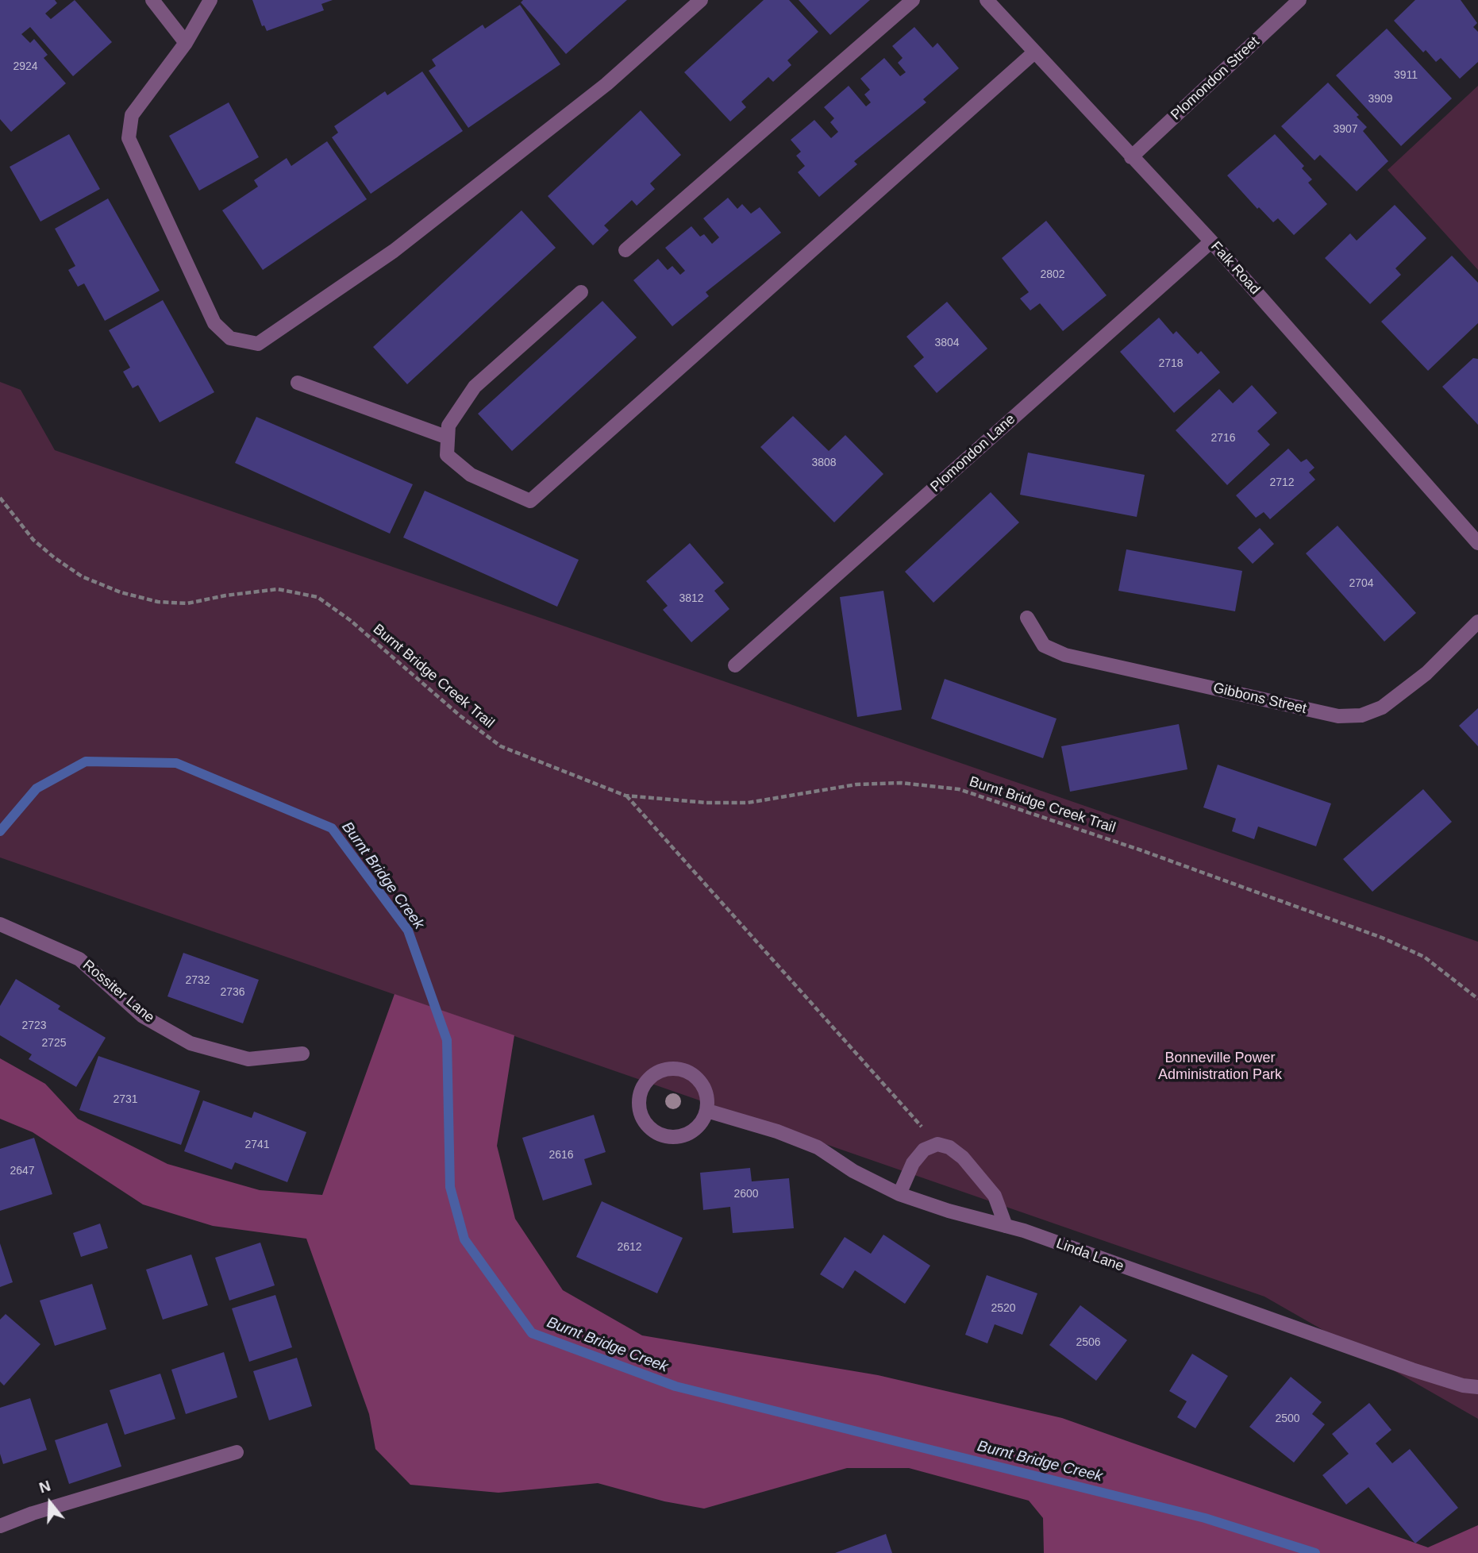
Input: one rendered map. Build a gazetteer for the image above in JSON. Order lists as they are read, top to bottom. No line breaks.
{"streets":{"street":["Plomondon Street","Falk Road","Plomondon Lane","Gibbons Street","Rossiter Lane","Linda Lane"],"path":["Burnt Bridge Creek Trail"]},"crossings":[["Plomondon Street","Falk Road"],["Falk Road","Plomondon Lane"]],"water":["Burnt Bridge Creek"],"parks":["Bonneville Power Administration Park"],"house_numbers":["2924","3911","3909","3907","2802","3804","2718","2716","3808","2712","2704","3812","2732","2736","2723","2725","2731","2741","2616","2647","2600","2612","2520","2506","2500"],"north":"top"}
